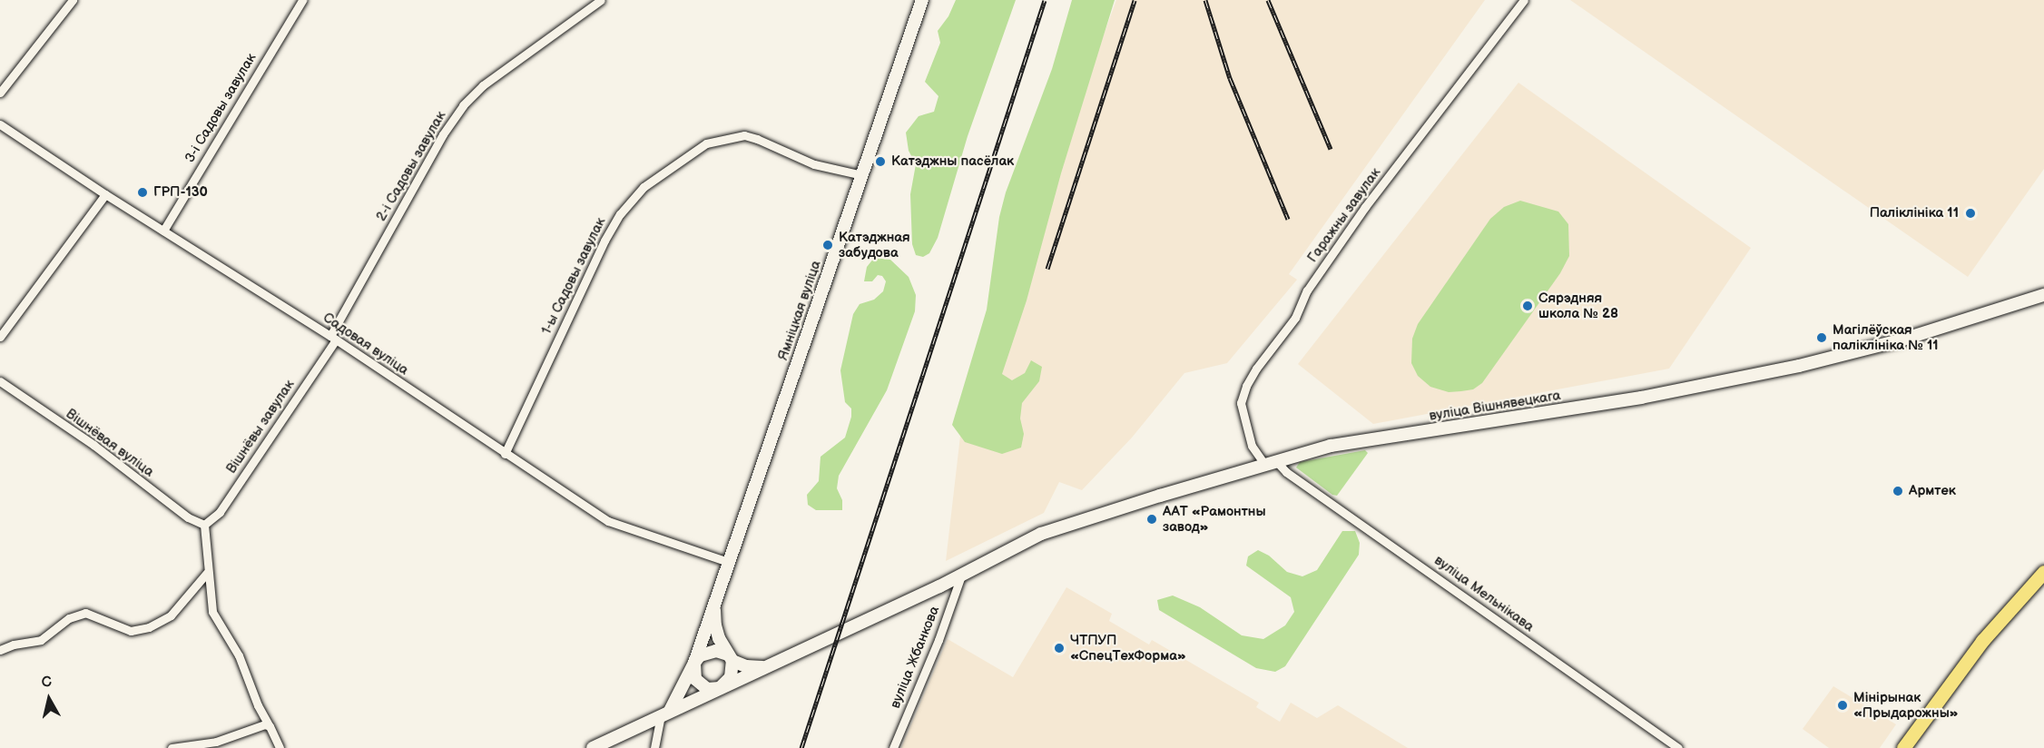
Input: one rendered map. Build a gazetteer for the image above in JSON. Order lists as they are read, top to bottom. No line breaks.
{"streets":{"main road":["Ямніцкая вуліца","вуліца Вішнявецкага"],"street":["3-і Садовы завулак","2-і Садовы завулак","Гаражны завулак","1-ы Садовы завулак","Садовая вуліца","Вішнёвы завулак","Вішнёвая вуліца","вуліца Мельнікава","вуліца Жбанкова"]},"crossings":[["3-і Садовы завулак","Садовая вуліца"],["2-і Садовы завулак","Садовая вуліца"],["2-і Садовы завулак","Вішнёвы завулак"],["Гаражны завулак","вуліца Вішнявецкага"],["Гаражны завулак","вуліца Мельнікава"],["1-ы Садовы завулак","Ямніцкая вуліца"],["1-ы Садовы завулак","Садовая вуліца"],["Ямніцкая вуліца","Садовая вуліца"],["Ямніцкая вуліца","вуліца Вішнявецкага"],["Садовая вуліца","Вішнёвы завулак"],["вуліца Вішнявецкага","вуліца Мельнікава"],["вуліца Вішнявецкага","вуліца Жбанкова"],["Вішнёвы завулак","Вішнёвая вуліца"]],"places":["Катэджны пасёлак","ГРП-130","Паліклініка 11","Катэджная забудова","Сярэдняя школа № 28","Магілёўская паліклініка № 11","Армтек","ААТ «Рамонтны завод»","ЧТПУП «СпецТехФорма»","Мінірынак «Прыдарожны»"],"north":"top"}
